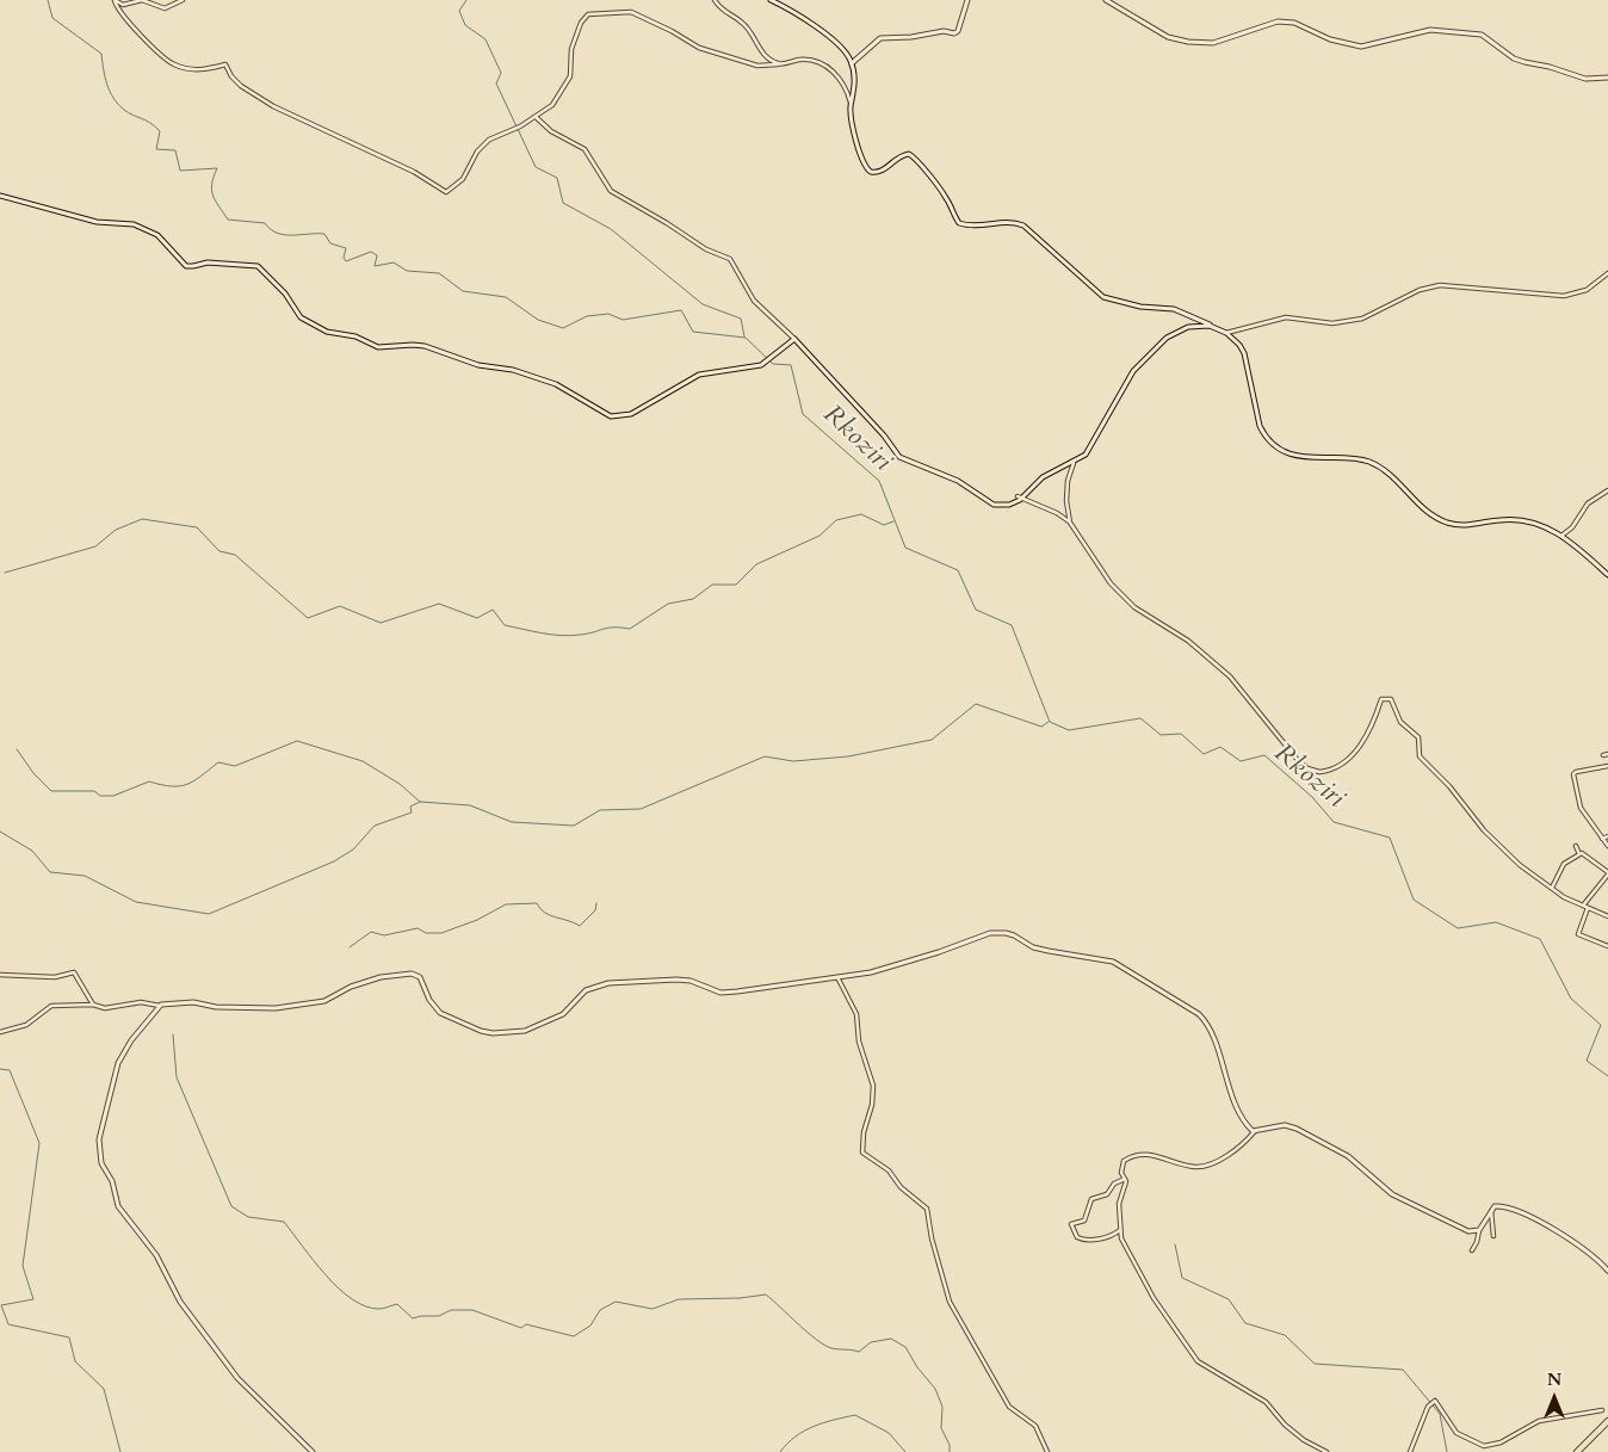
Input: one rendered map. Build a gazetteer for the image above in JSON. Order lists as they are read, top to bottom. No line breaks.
{"water":["Rkoziri"],"north":"top"}
